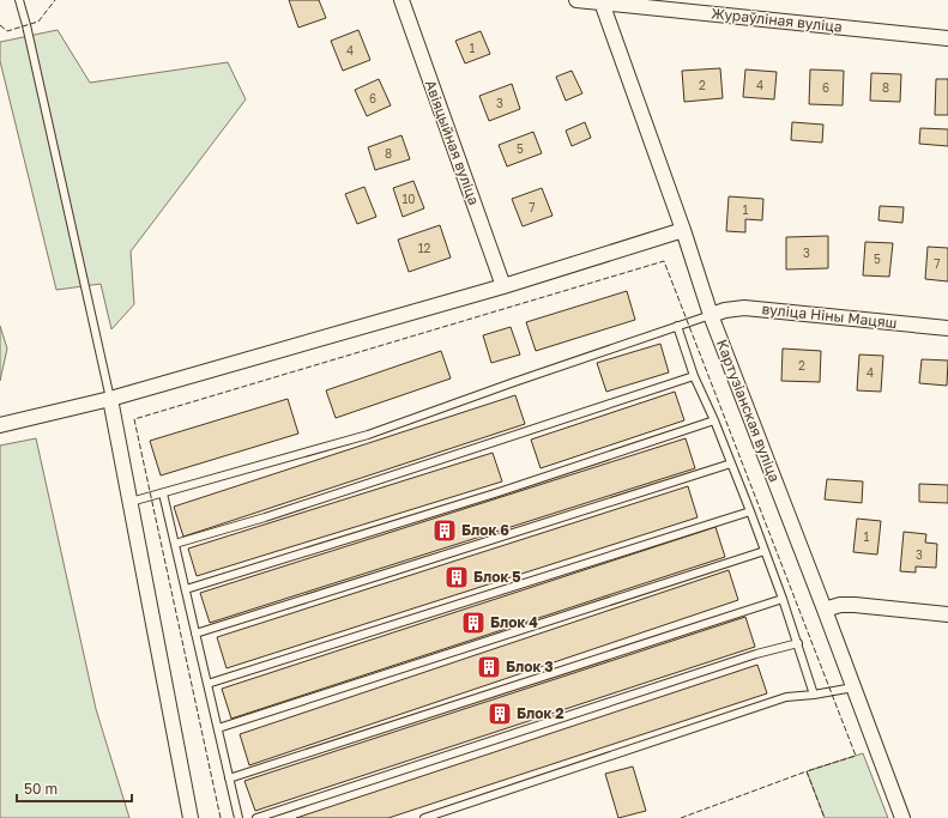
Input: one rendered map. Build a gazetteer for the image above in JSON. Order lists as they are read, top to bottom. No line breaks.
{"streets":{"street":["Жураўліная вуліца","Авіяцыйная вуліца","вуліца Ніны Мацяш","Картузіанская вуліца"]},"crossings":[["Жураўліная вуліца","Картузіанская вуліца"],["вуліца Ніны Мацяш","Картузіанская вуліца"]],"places":{"building":["Блок 6","Блок 5","Блок 4","Блок 3","Блок 2"]},"house_numbers":["1","4","2","4","6","8","6","3","5","8","10","7","1","12","3","5","7","2","4","1","3"],"scale_bar":"50 m"}
